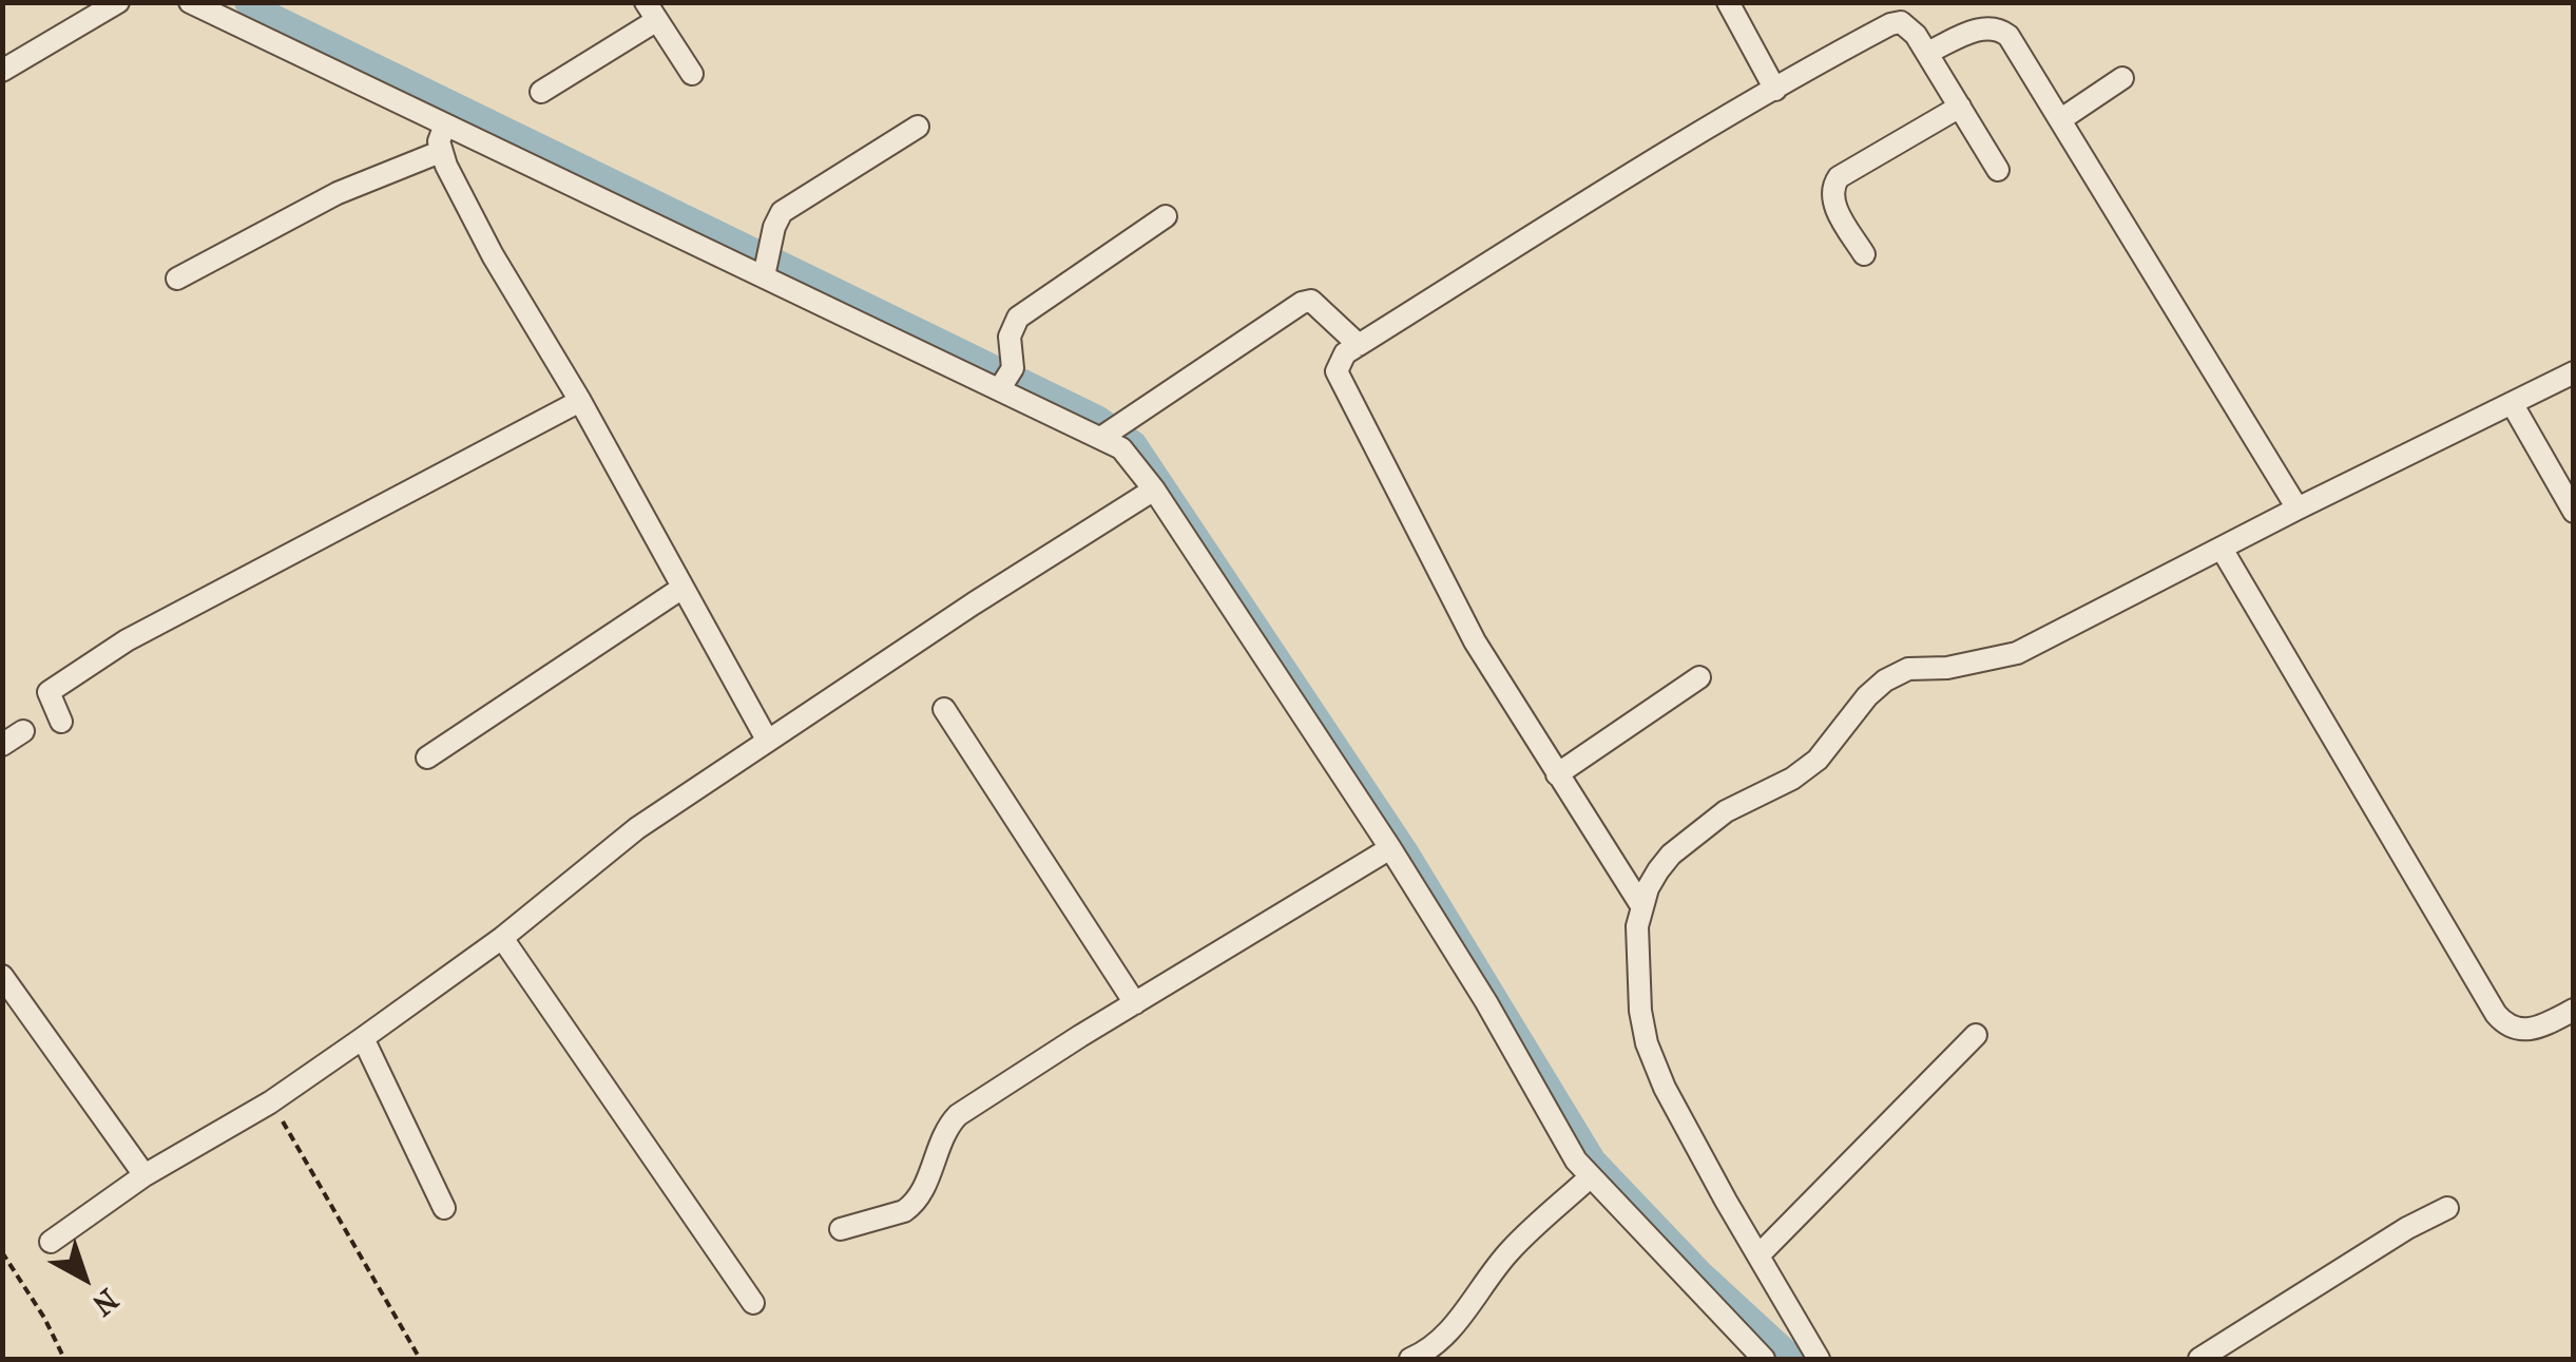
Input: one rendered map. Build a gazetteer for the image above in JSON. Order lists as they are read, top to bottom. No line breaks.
{"north":"bottom right"}
